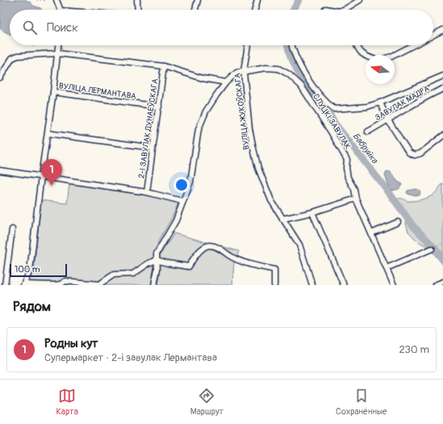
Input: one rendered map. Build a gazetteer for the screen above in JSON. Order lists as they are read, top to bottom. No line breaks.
{"streets":{"street":["ВУЛІЦА ЛЕРМАНТАВА","ЗАВУЛАК МАДРА","ВУЛІЦА ЖУКОЎСКАГА","СЛУЦКІ ЗАВУЛАК","2-І ЗАВУЛАК ДУНАЕЎСКАГА"]},"crossings":[["ВУЛІЦА ЛЕРМАНТАВА","2-І ЗАВУЛАК ДУНАЕЎСКАГА"],["ВУЛІЦА ЖУКОЎСКАГА","СЛУЦКІ ЗАВУЛАК"]],"water":["Бабруйка"],"scale_bar":"100 m","north":"left","page":{"search":"Поиск","pins":"1","scale":"100 m","heading":"Рядом","list":[{"mark":"1","name":"Родны кут","note":"Супермаркет · 2-і завулак Лермантава","value":"230 m"}],"nav":["Карта","Маршрут","Сохранённые"]}}
